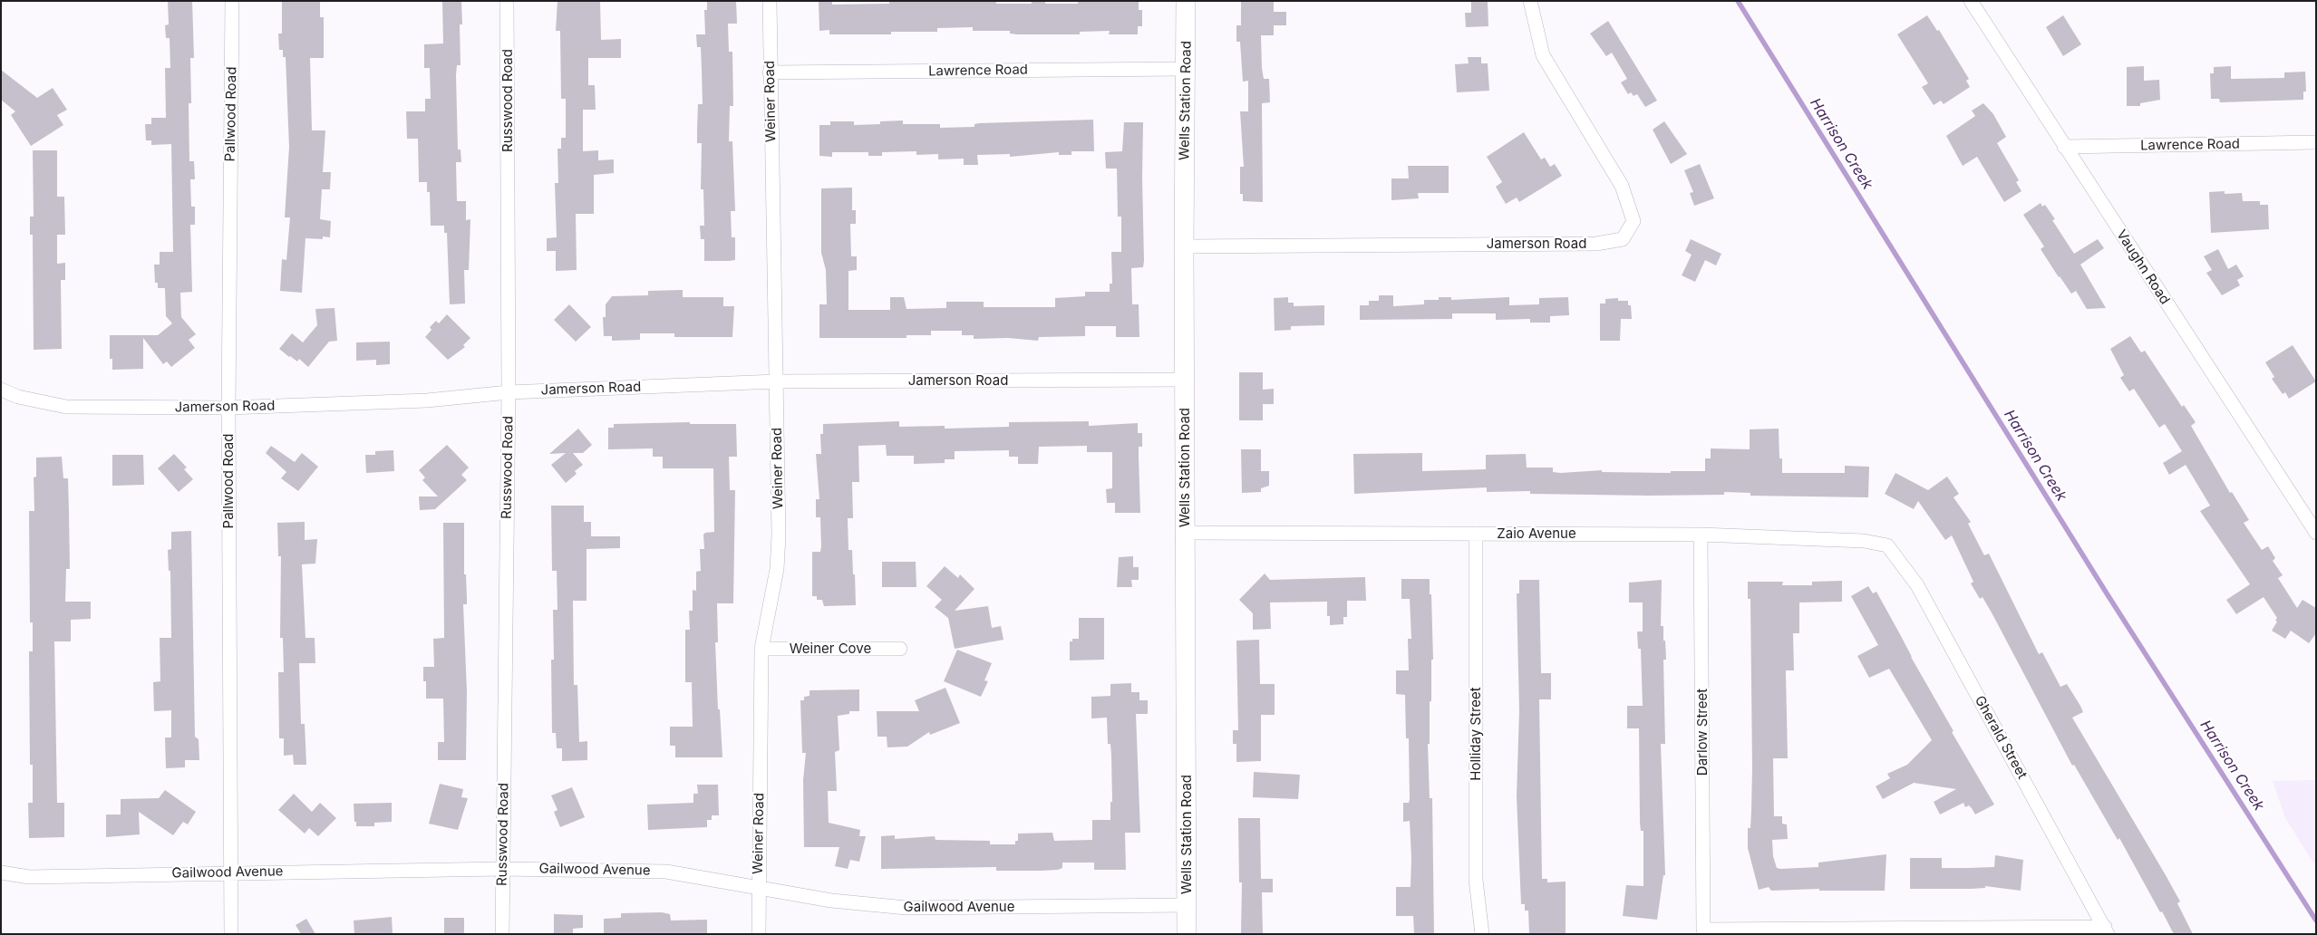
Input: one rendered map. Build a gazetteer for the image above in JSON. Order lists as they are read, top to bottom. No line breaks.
{"streets":{"street":["Lawrence Road","Russwood Road","Wells Station Road","Weiner Road","Pallwood Road","Jamerson Road","Vaughn Road","Zaio Avenue","Weiner Cove","Darlow Street","Holliday Street","Gherald Street","Gailwood Avenue"]},"crossings":[["Lawrence Road","Wells Station Road"],["Lawrence Road","Weiner Road"],["Lawrence Road","Vaughn Road"],["Russwood Road","Jamerson Road"],["Russwood Road","Gailwood Avenue"],["Wells Station Road","Jamerson Road"],["Wells Station Road","Zaio Avenue"],["Wells Station Road","Gailwood Avenue"],["Weiner Road","Jamerson Road"],["Weiner Road","Weiner Cove"],["Weiner Road","Gailwood Avenue"],["Pallwood Road","Jamerson Road"],["Pallwood Road","Gailwood Avenue"],["Zaio Avenue","Darlow Street"],["Zaio Avenue","Holliday Street"],["Zaio Avenue","Gherald Street"],["Darlow Street","Gherald Street"]],"water":["Harrison Creek"]}
